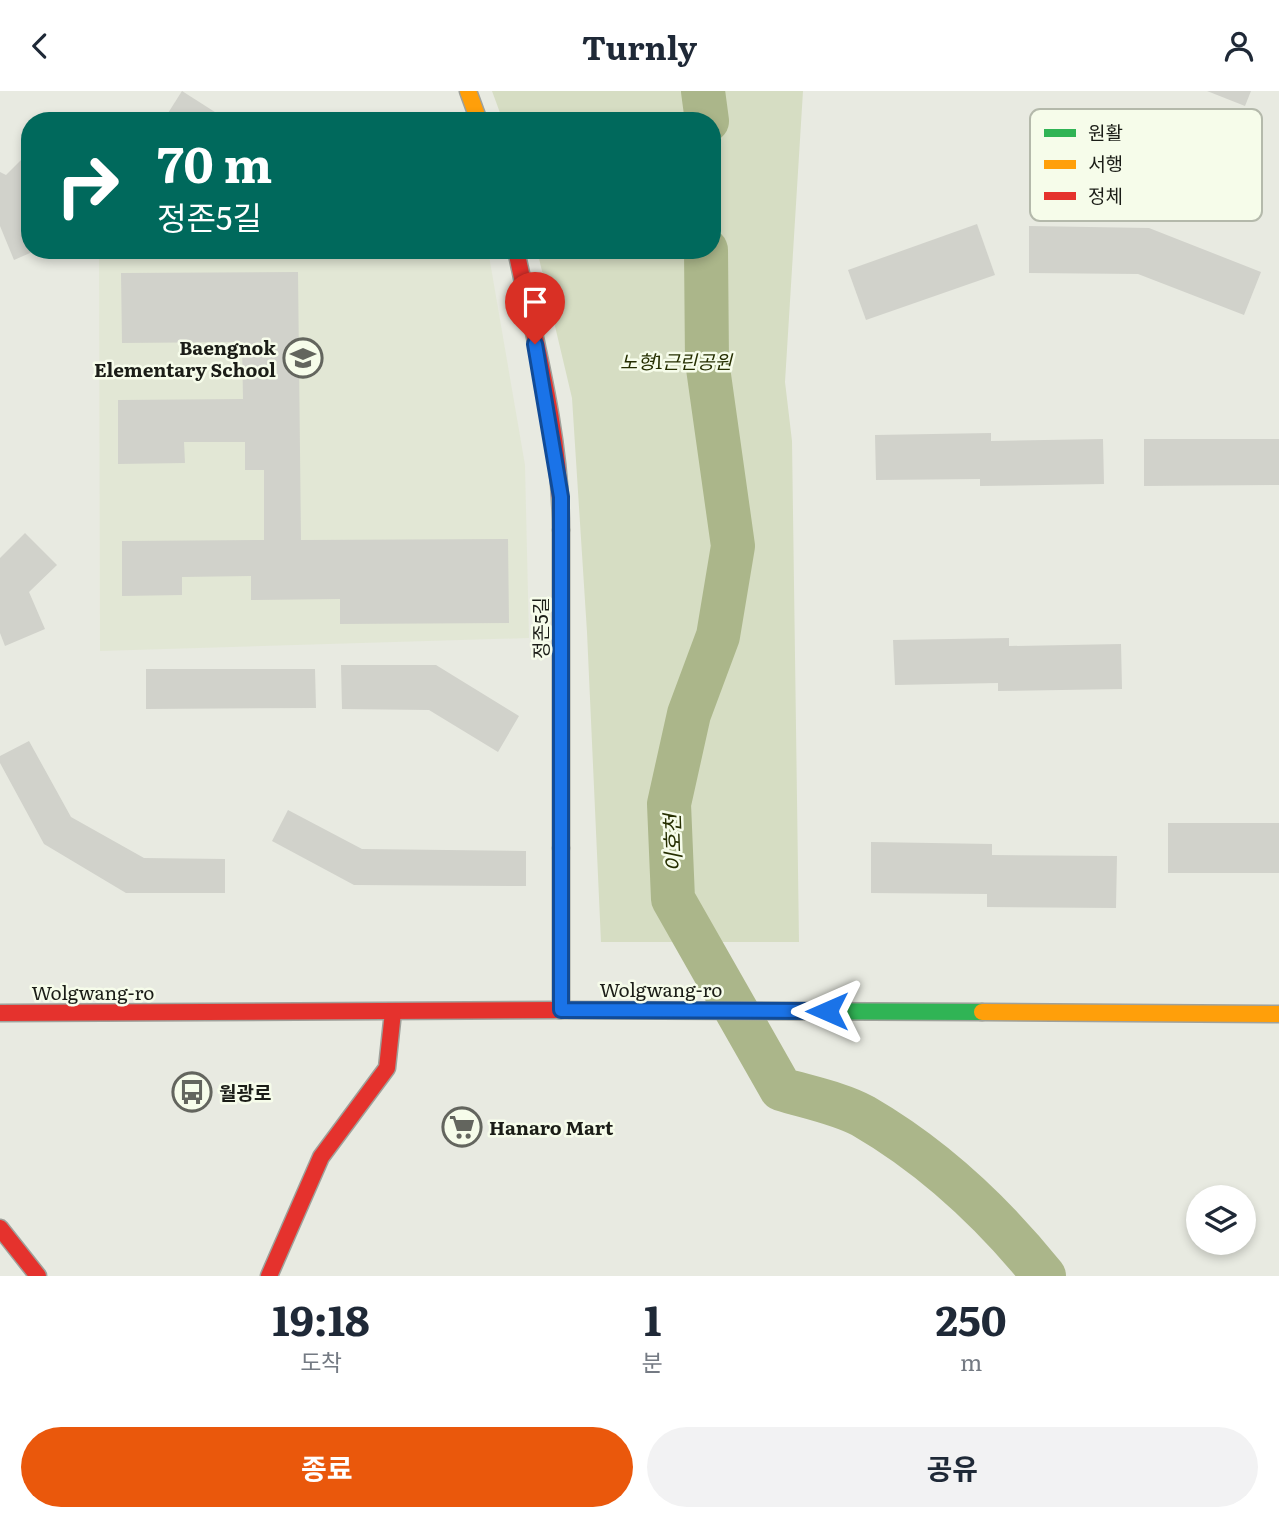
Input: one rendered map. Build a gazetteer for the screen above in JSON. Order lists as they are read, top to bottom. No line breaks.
{"streets":{"main road":["정존5길","Wolgwang-ro"]},"crossings":[["정존5길","Wolgwang-ro"]],"water":["이호천"],"parks":["노형1근린공원"],"places":{"school or university":["Baengnok Elementary School"],"bus stop":["월광로"],"supermarket":["Hanaro Mart"]},"legend":["원활","서행","정체"],"page":{"header":"Turnly","turn":["70 m","정존5길"],"eta":["19:18","도착","1","분","250","m"],"buttons":["종료","공유"]}}
